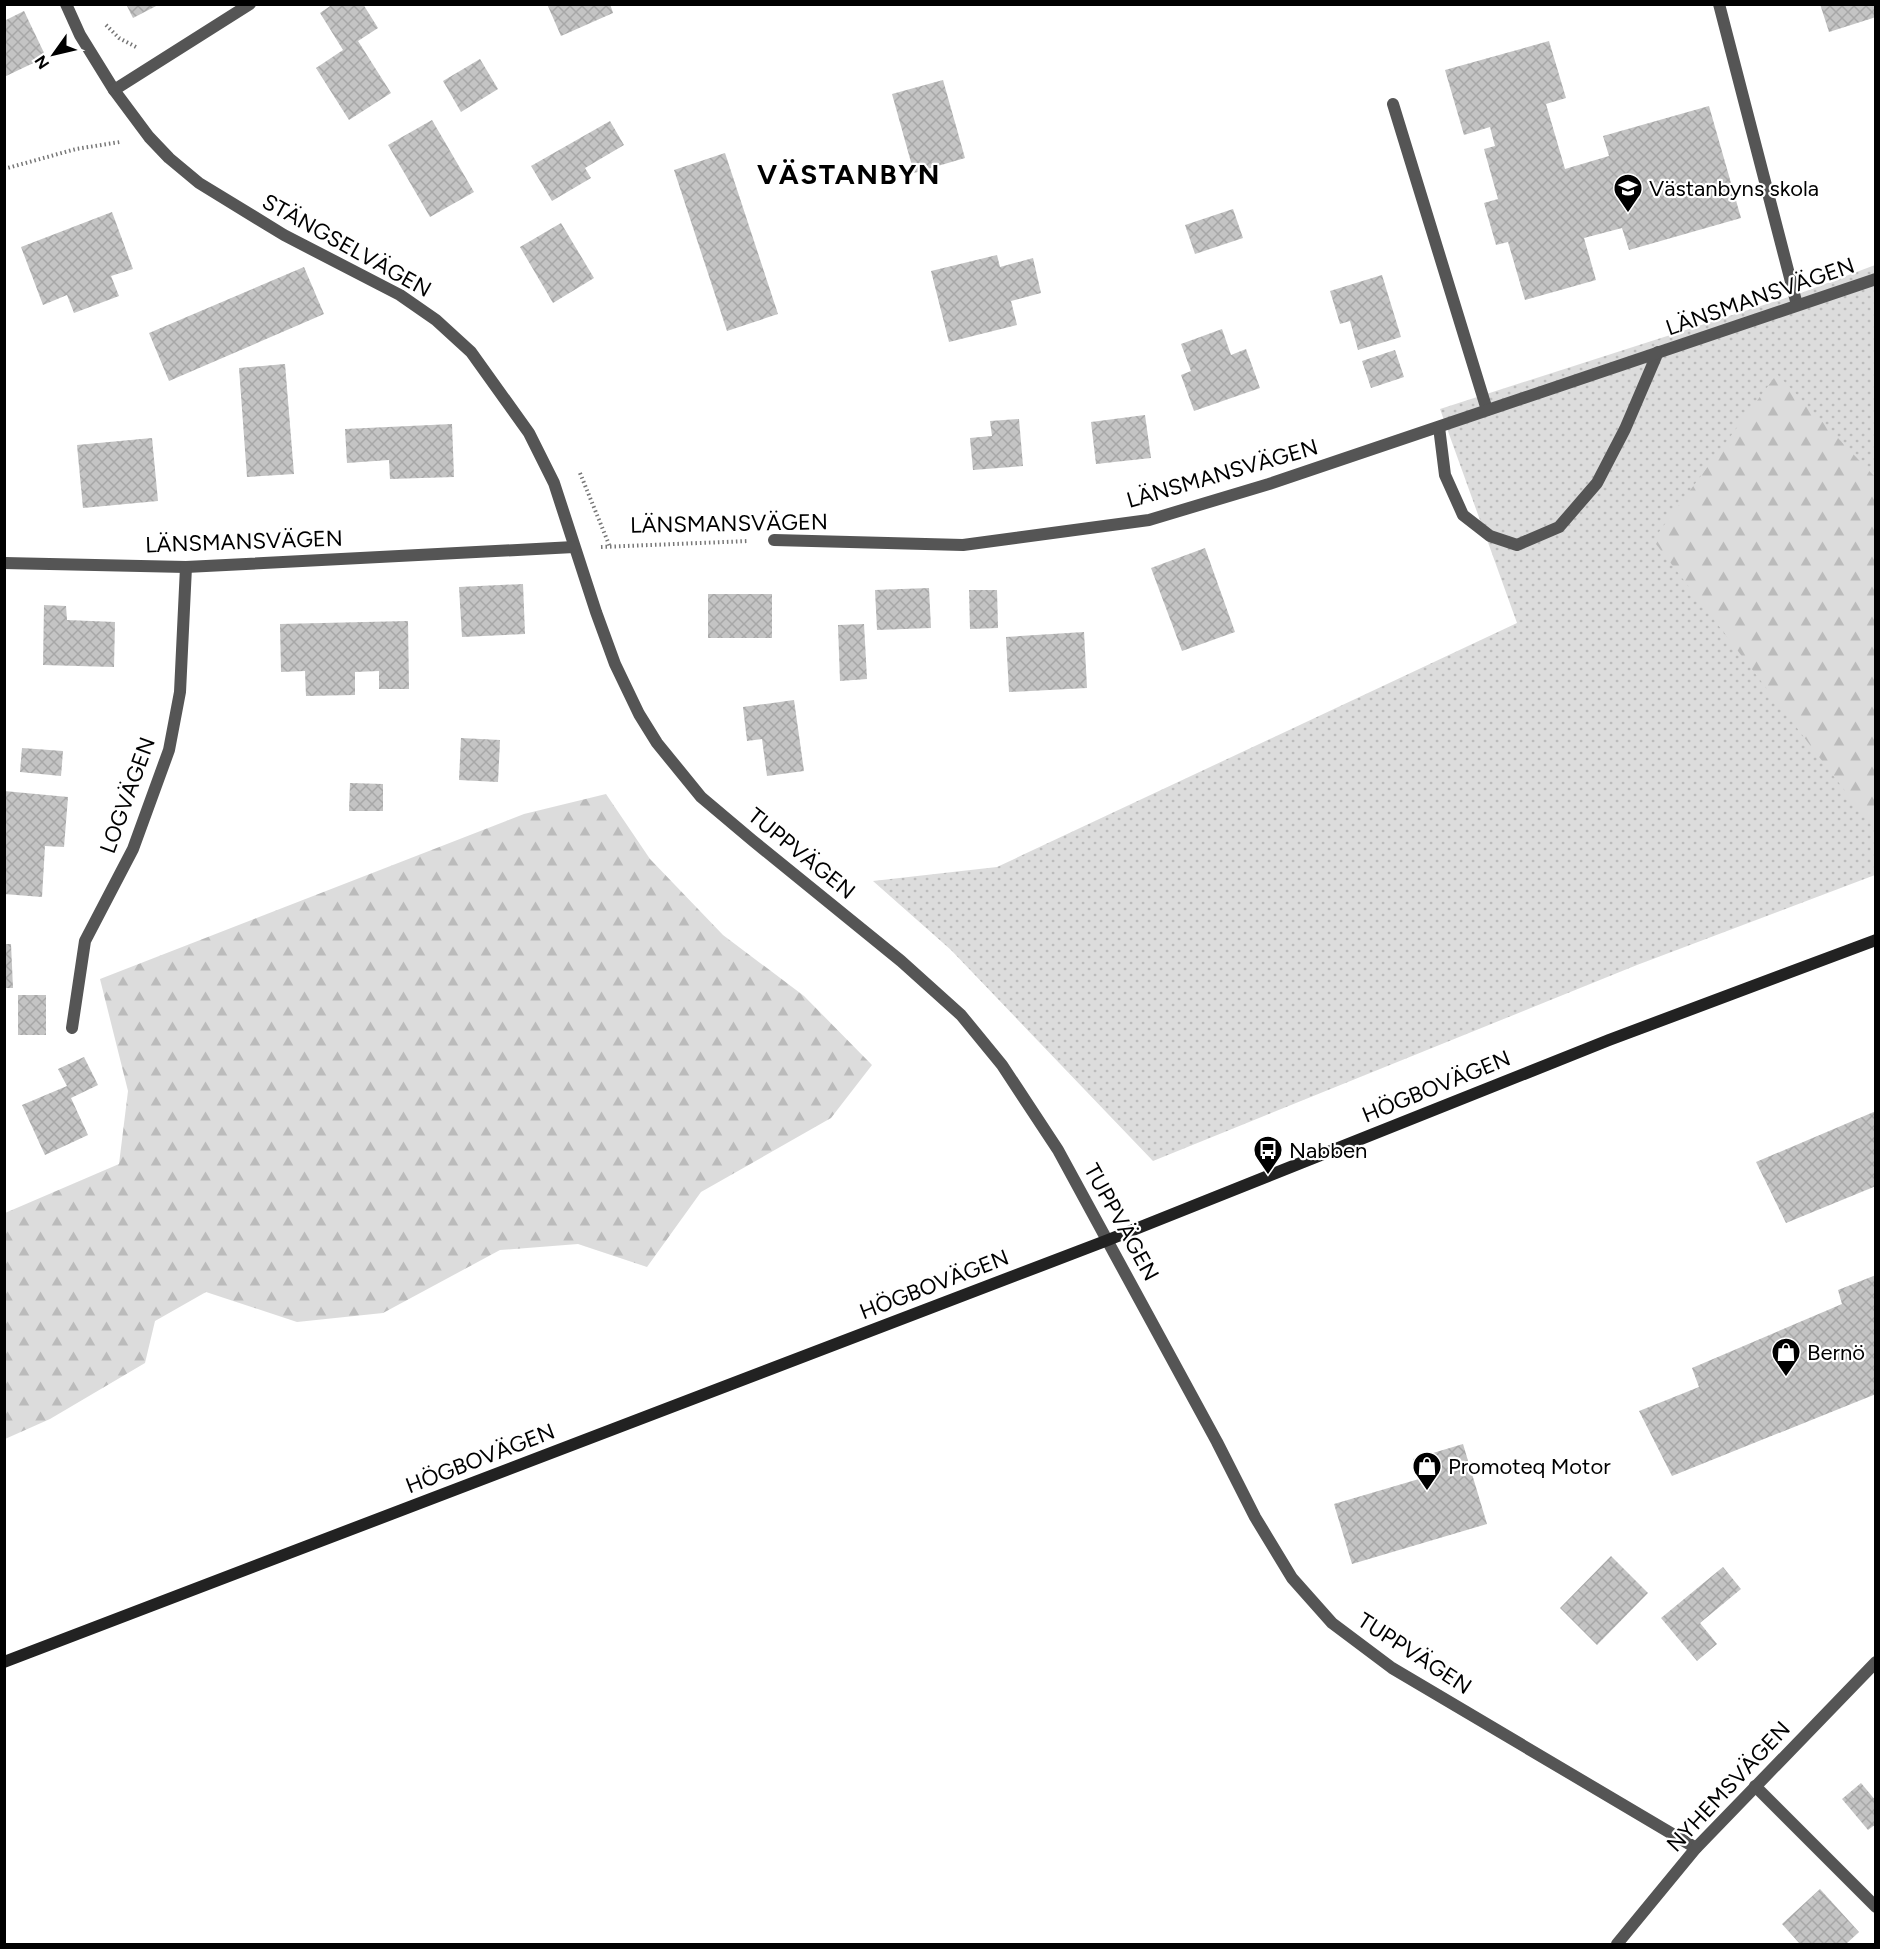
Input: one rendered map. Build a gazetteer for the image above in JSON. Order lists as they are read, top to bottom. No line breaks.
{"streets":{"main road":["HÖGBOVÄGEN"],"street":["STÄNGSELVÄGEN","LÄNSMANSVÄGEN","LOGVÄGEN","TUPPVÄGEN","NYHEMSVÄGEN"]},"crossings":[["STÄNGSELVÄGEN","LÄNSMANSVÄGEN"],["STÄNGSELVÄGEN","TUPPVÄGEN"],["LÄNSMANSVÄGEN","LOGVÄGEN"],["LÄNSMANSVÄGEN","TUPPVÄGEN"],["TUPPVÄGEN","HÖGBOVÄGEN"],["TUPPVÄGEN","NYHEMSVÄGEN"]],"districts":["VÄSTANBYN"],"places":{"school or university":["Västanbyns skola"],"bus stop":["Nabben"],"shop":["Bernö","Promoteq Motor"]},"north":"bottom left"}
